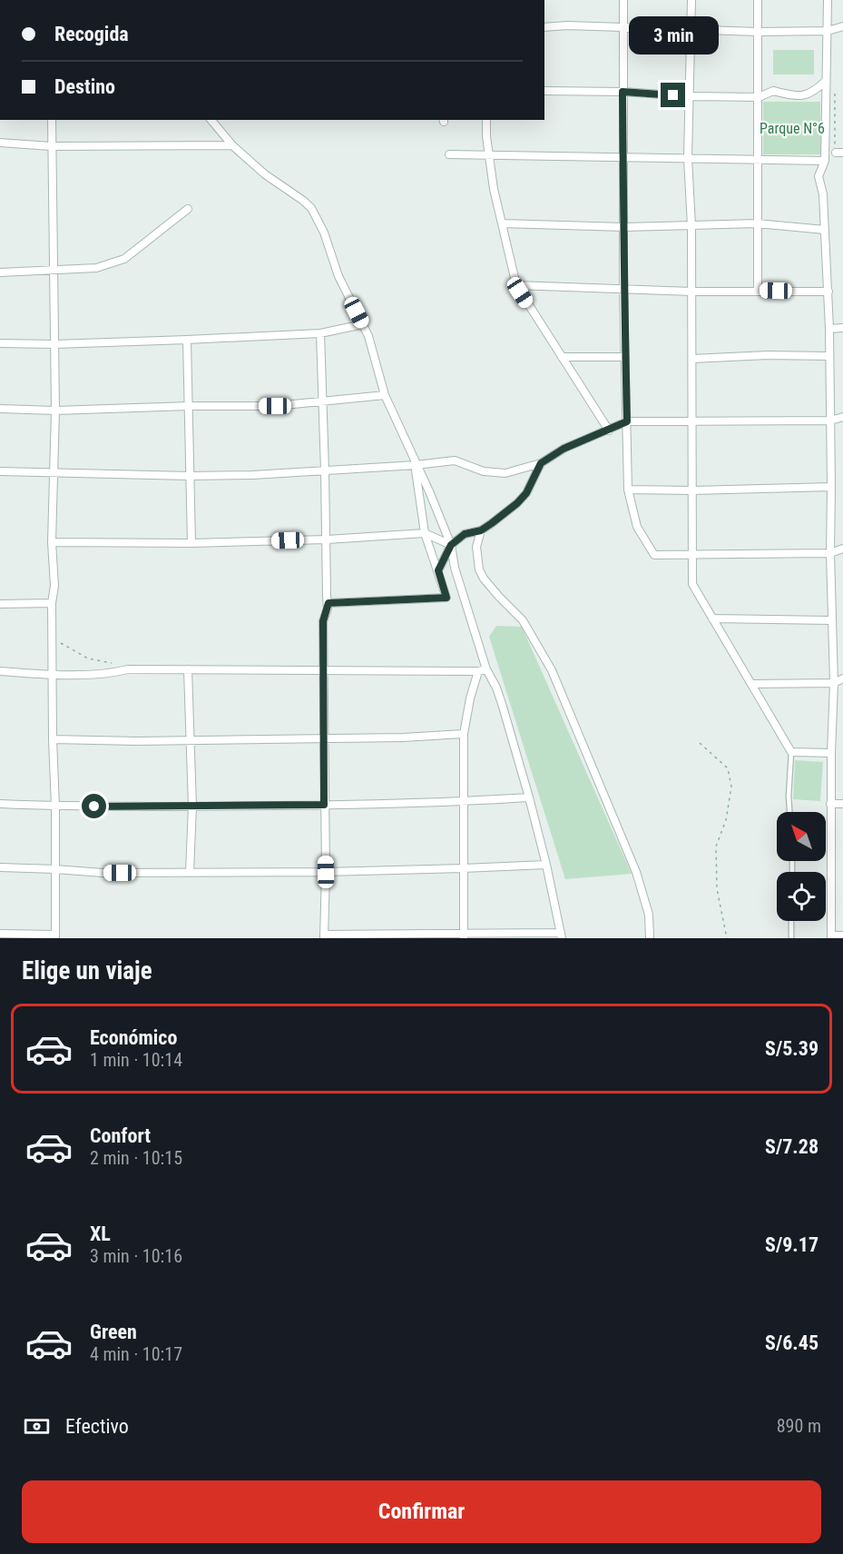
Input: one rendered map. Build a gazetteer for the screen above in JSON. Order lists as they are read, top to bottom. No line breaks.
{"parks":["Parque N°6"],"north":"top left","page":{"banner":["Recogida","Destino"],"bubble":"3 min","heading":"Elige un viaje","list":[{"name":"Económico","note":"1 min · 10:14","value":"S/5.39"},{"name":"Confort","note":"2 min · 10:15","value":"S/7.28"},{"name":"XL","note":"3 min · 10:16","value":"S/9.17"},{"name":"Green","note":"4 min · 10:17","value":"S/6.45"}],"pay":["Efectivo","890 m"],"buttons":"Confirmar"}}
